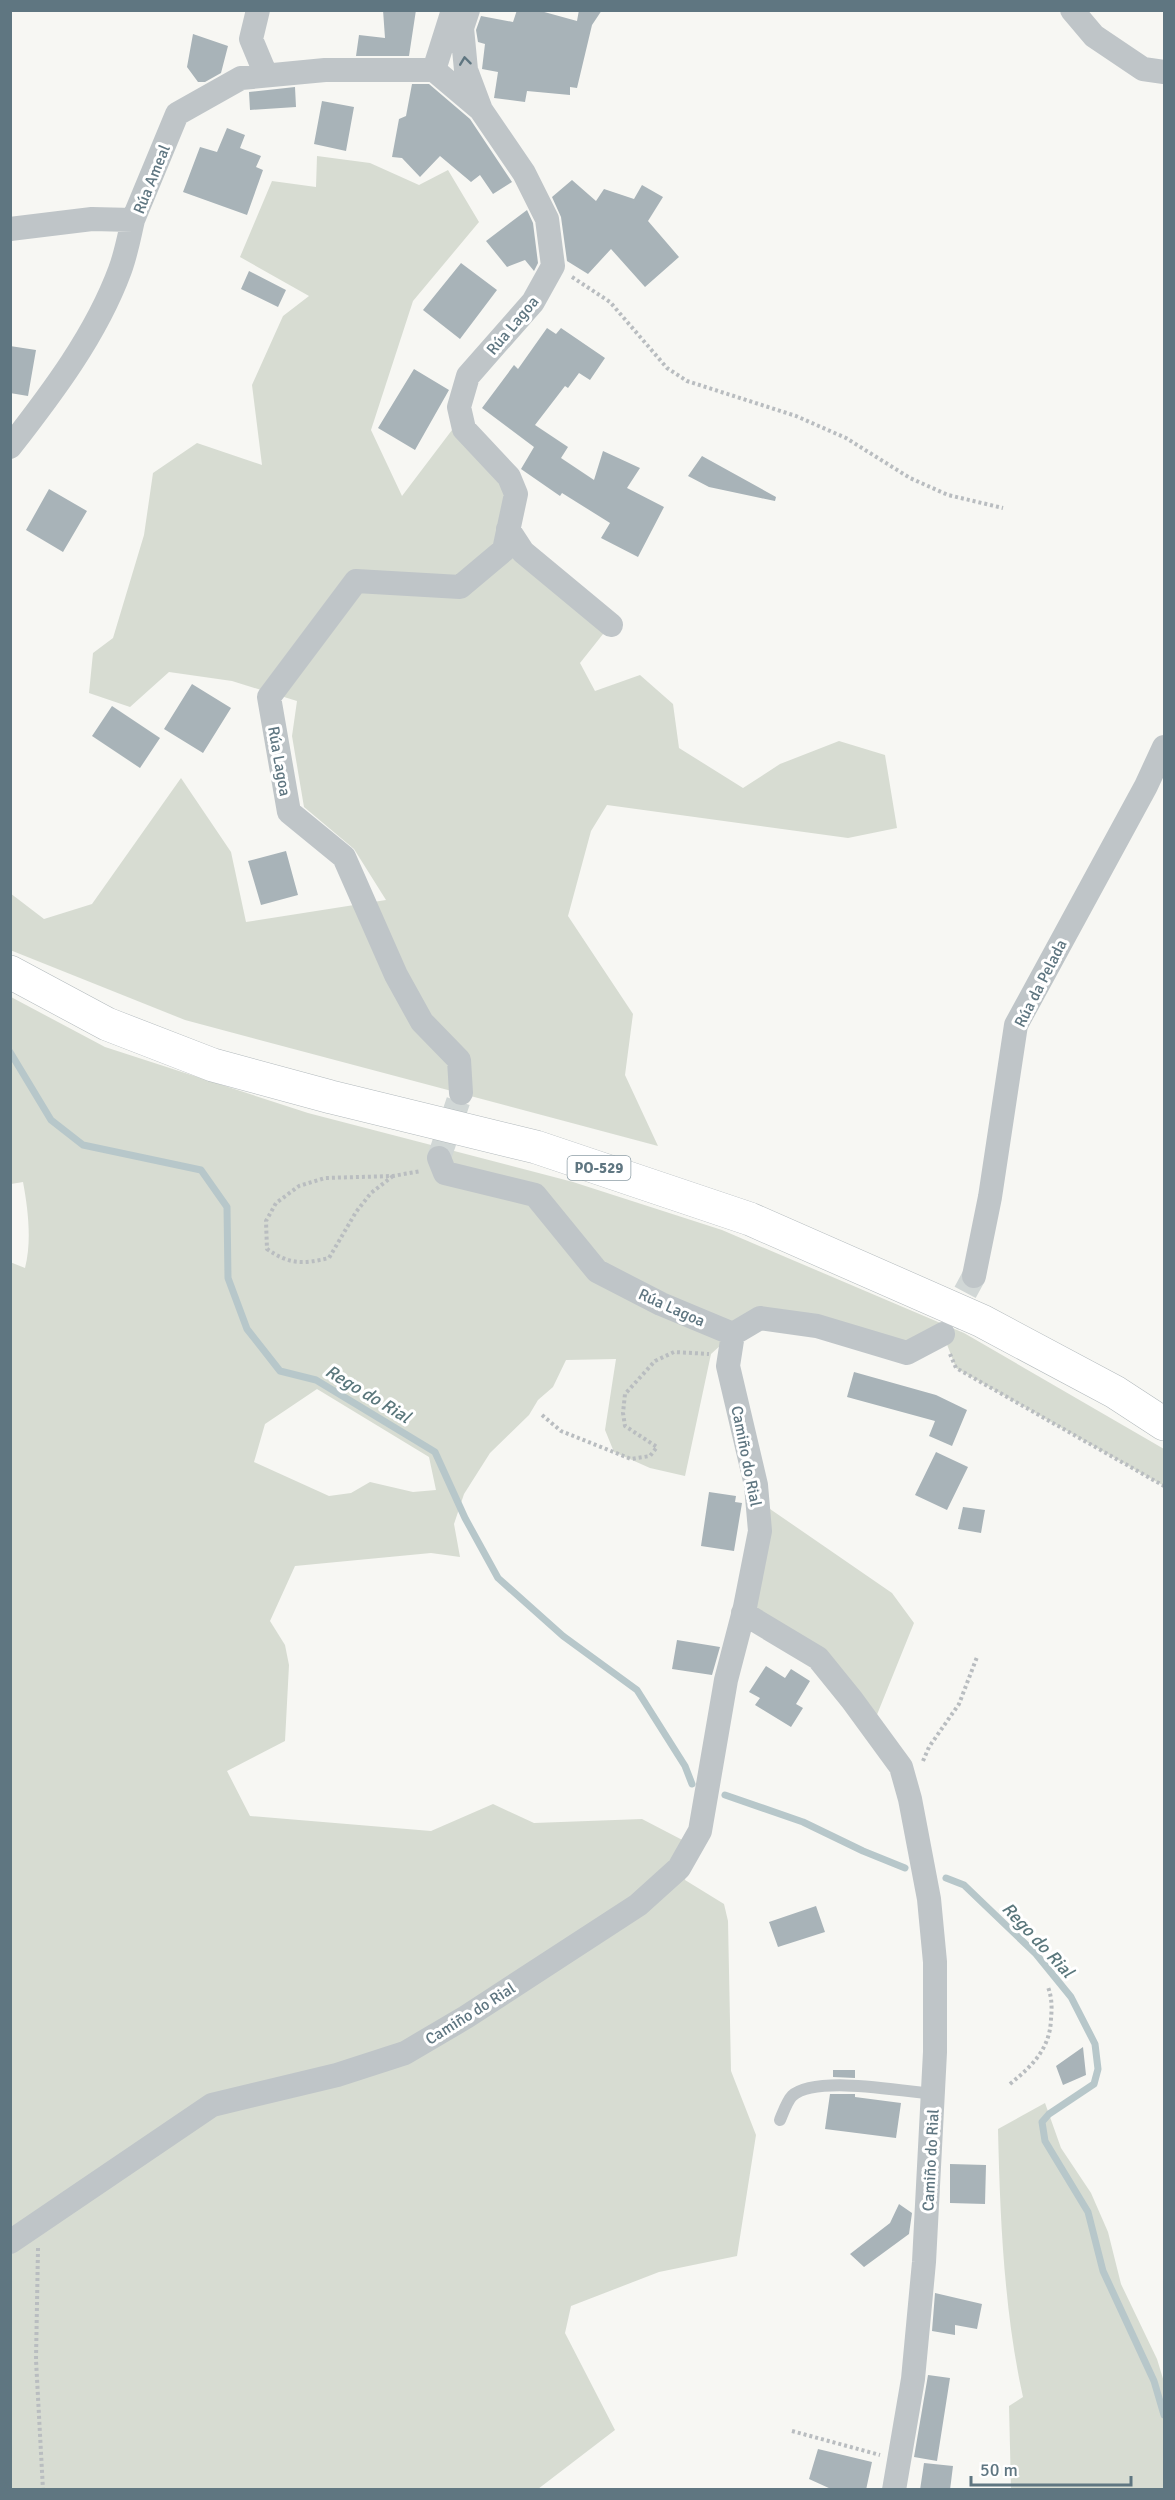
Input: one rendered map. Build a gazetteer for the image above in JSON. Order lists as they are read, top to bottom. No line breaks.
{"streets":{"main road":["PO-529"],"street":["Rúa Ameal","Rúa Lagoa","Rúa da Pelada","Camiño do Rial"]},"crossings":[["Rúa Lagoa","Camiño do Rial"]],"water":["Rego do Rial"],"scale_bar":"50 m"}
